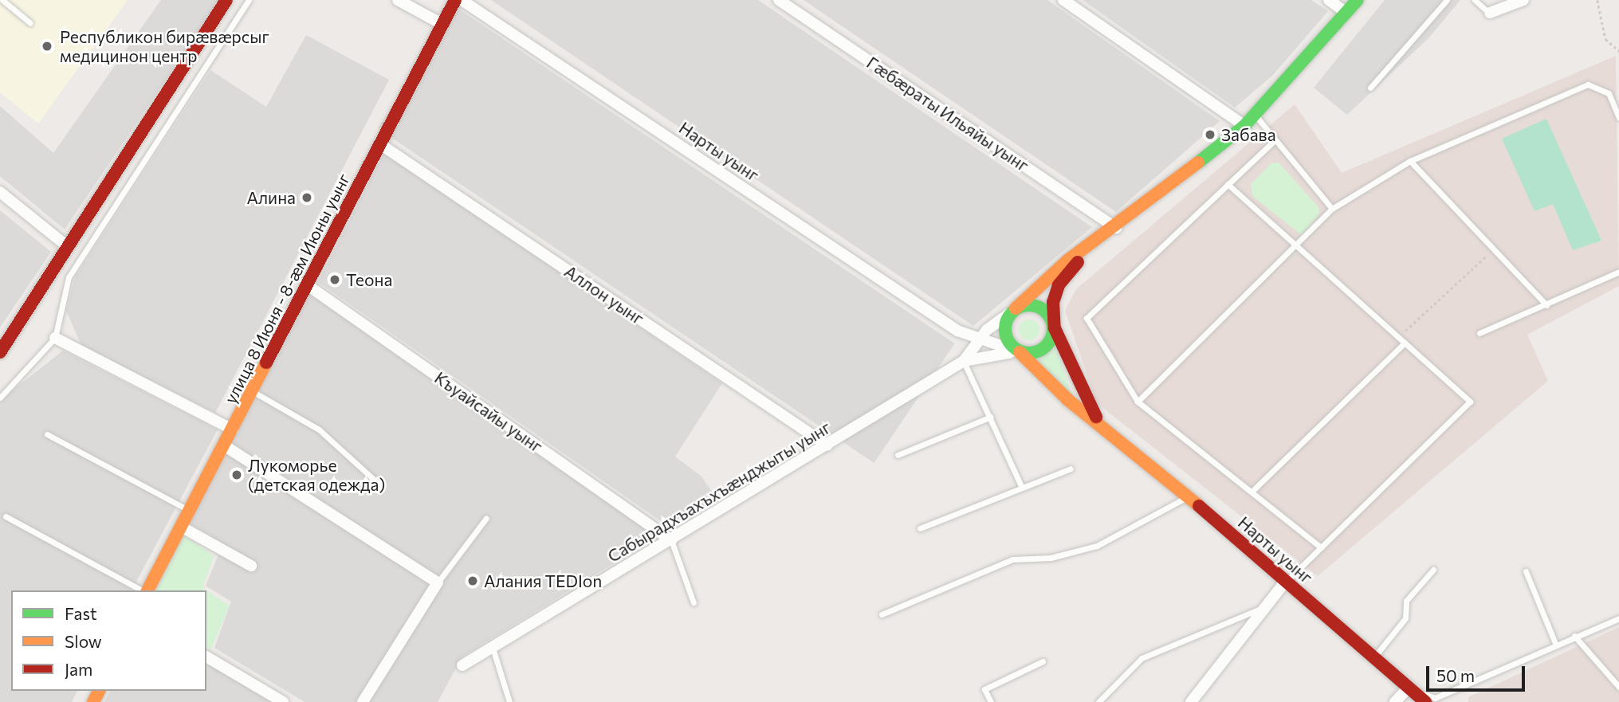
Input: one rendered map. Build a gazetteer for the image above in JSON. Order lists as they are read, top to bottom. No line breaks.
{"streets":{"main road":["Нарты уынг","улица 8 Июня - 8-ӕм Июны уынг"],"street":["Гæбæраты Ильяйы уынг","Аллон уынг","Къуайсайы уынг","Сабырадхъахъхъæнджыты уынг"]},"crossings":[["улица 8 Июня - 8-ӕм Июны уынг","Аллон уынг"],["улица 8 Июня - 8-ӕм Июны уынг","Къуайсайы уынг"],["Аллон уынг","Сабырадхъахъхъæнджыты уынг"],["Къуайсайы уынг","Сабырадхъахъхъæнджыты уынг"]],"places":["Республикон бирæвæрсыг медицинон центр","Забава","Алина","Теона","Лукоморье (детская одежда)","Алания ТEDIon"],"legend":["Fast","Slow","Jam"],"scale_bar":"50 m"}
